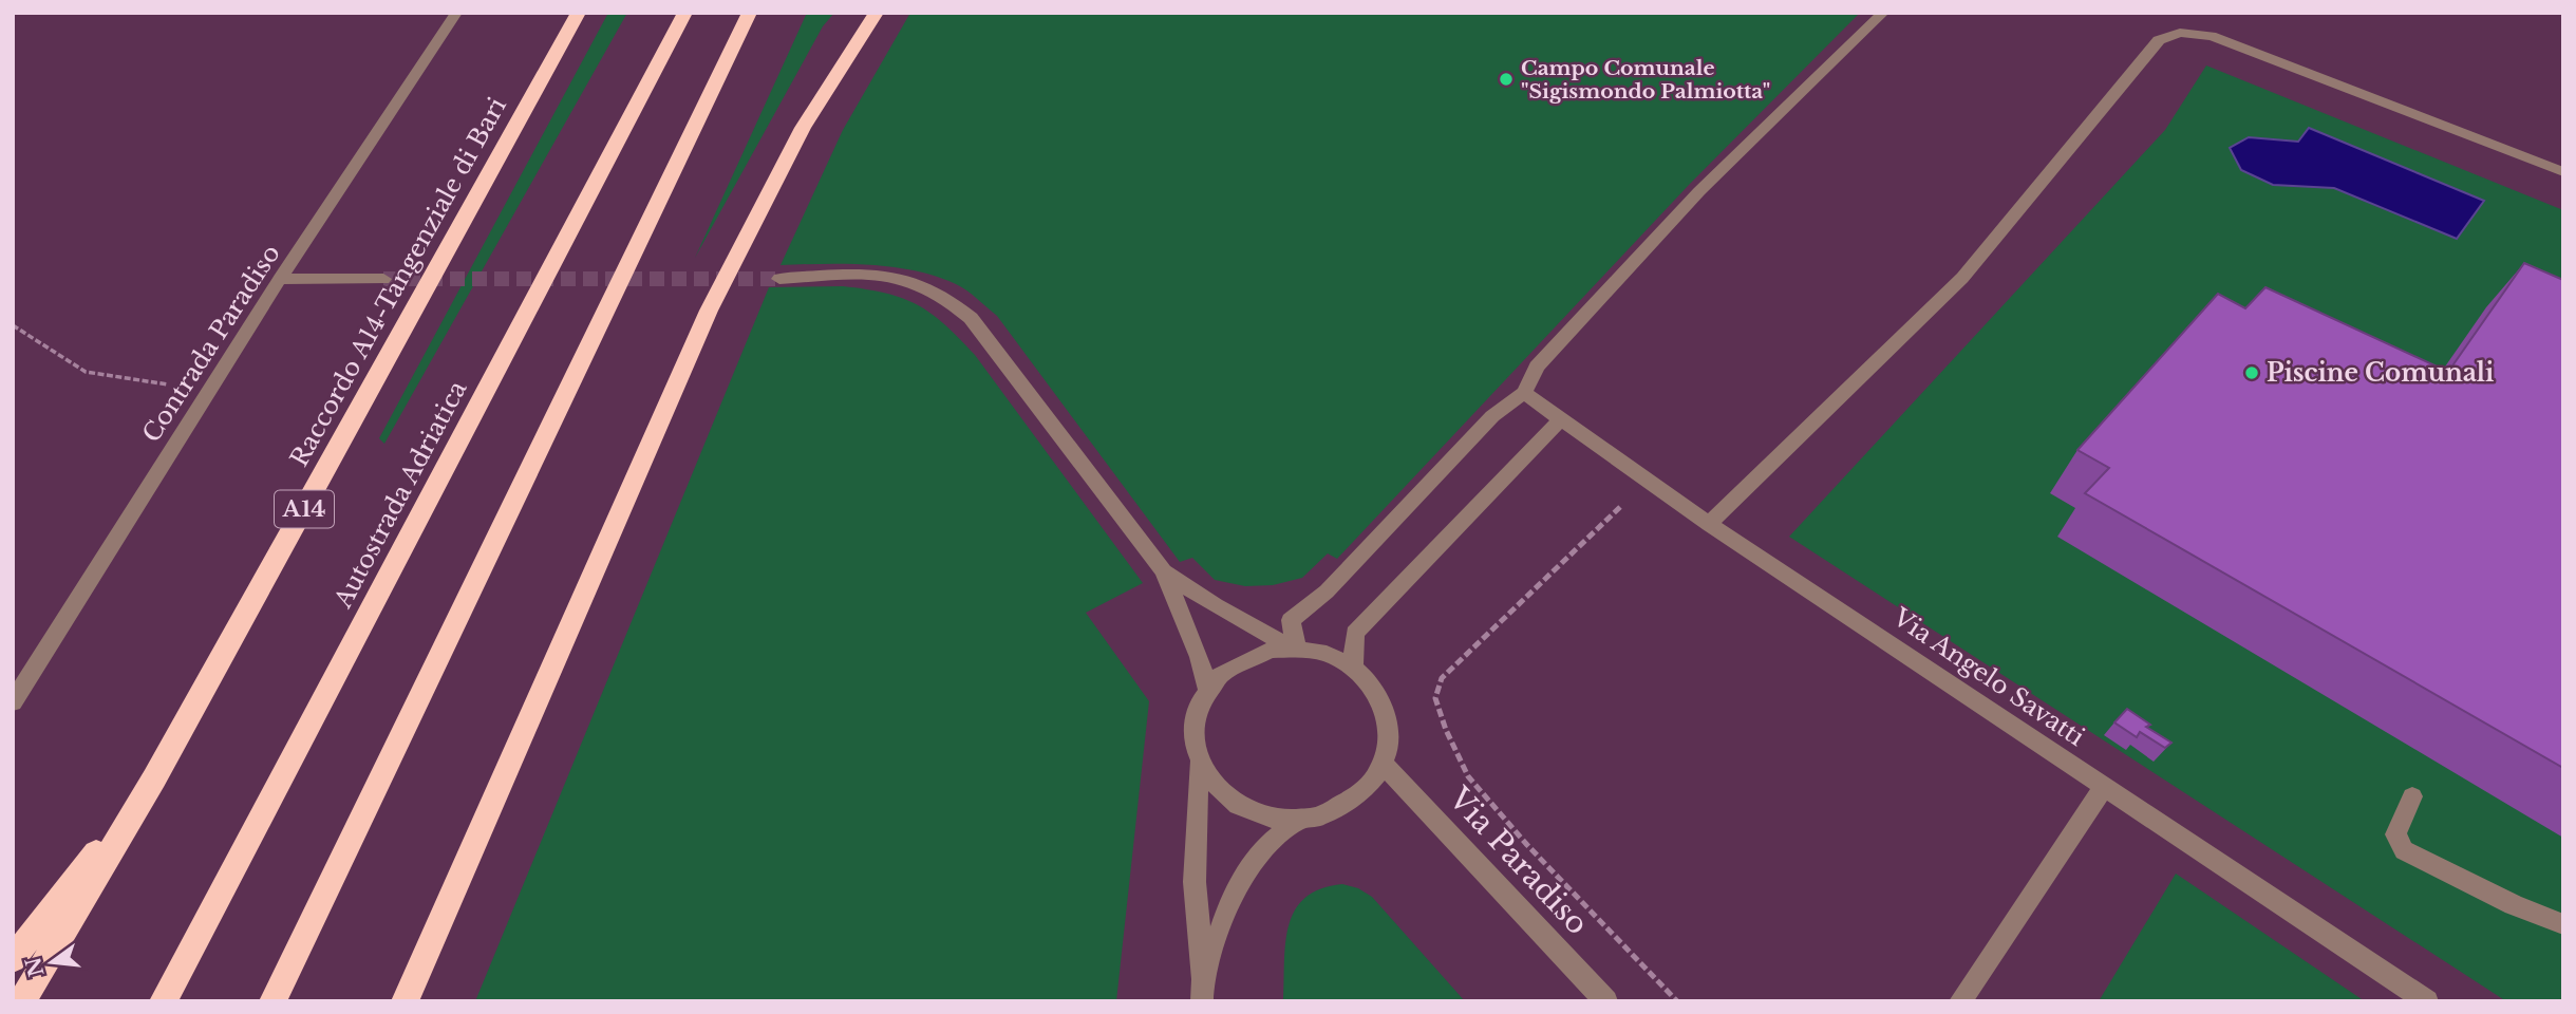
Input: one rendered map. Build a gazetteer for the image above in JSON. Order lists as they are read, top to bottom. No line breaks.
{"streets":{"highway":["Raccordo A14-Tangenziale di Bari","Autostrada Adriatica","A14"],"street":["Contrada Paradiso","Via Angelo Savatti","Via Paradiso"]},"places":["Campo Comunale \"Sigismondo Palmiotta\"","Piscine Comunali"],"north":"left"}
